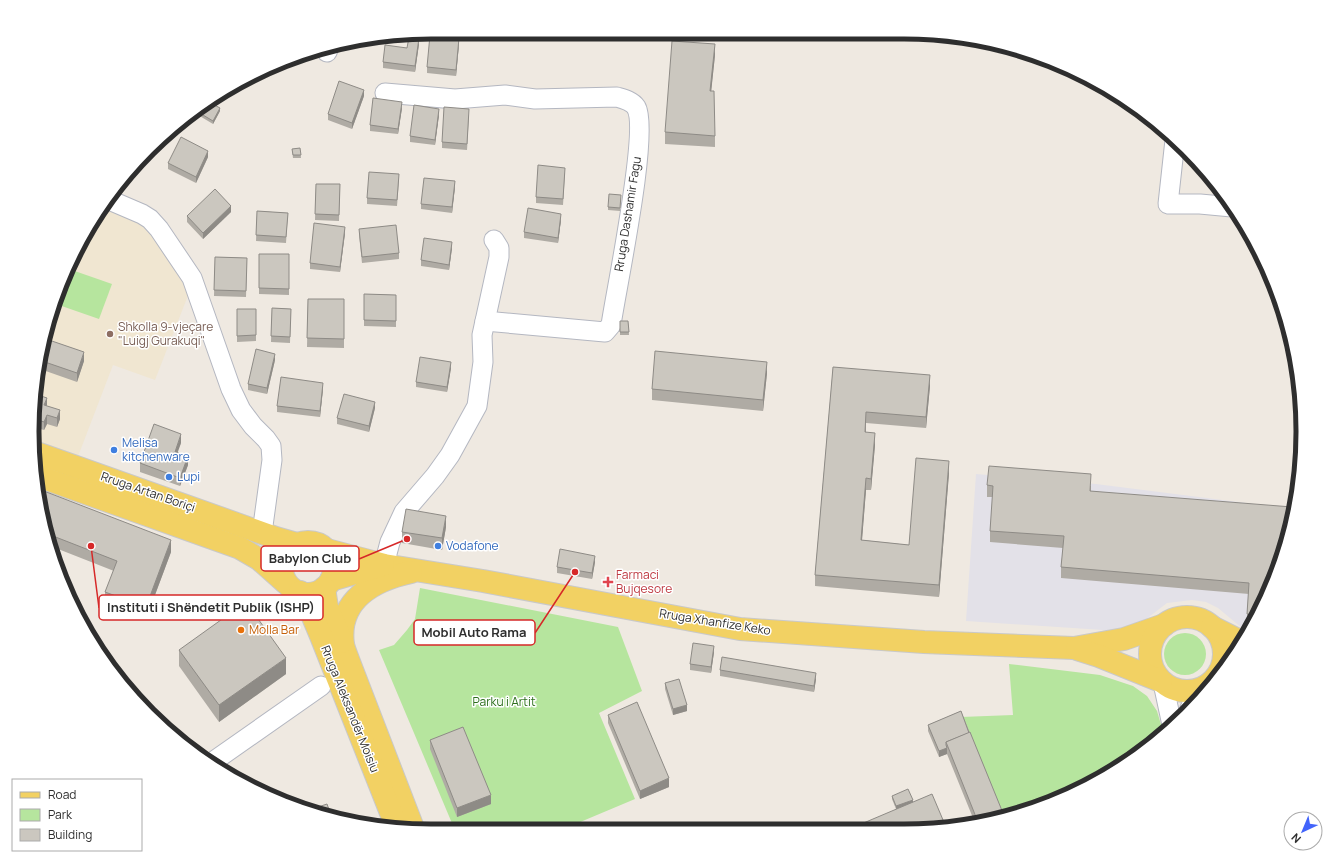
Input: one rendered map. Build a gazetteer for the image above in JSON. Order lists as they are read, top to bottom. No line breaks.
{"streets":{"main road":["Rruga Artan Boriçi","Rruga Xhanfize Keko","Rruga Aleksandër Moisiu"],"street":["Rruga Dashamir Fagu"]},"crossings":[["Rruga Artan Boriçi","Rruga Xhanfize Keko"],["Rruga Artan Boriçi","Rruga Aleksandër Moisiu"],["Rruga Xhanfize Keko","Rruga Aleksandër Moisiu"]],"parks":["Parku i Artit"],"places":{"other":["Shkolla 9-vjeçare \"Luigj Gurakuqi\"","Melisa kitchenware","Lupi","Babylon Club","Instituti i Shëndetit Publik (ISHP)","Vodafone","Mobil Auto Rama","Molla Bar"],"health":["Farmaci Bujqesore"]},"legend":["Road","Park","Building"],"north":"bottom left"}
